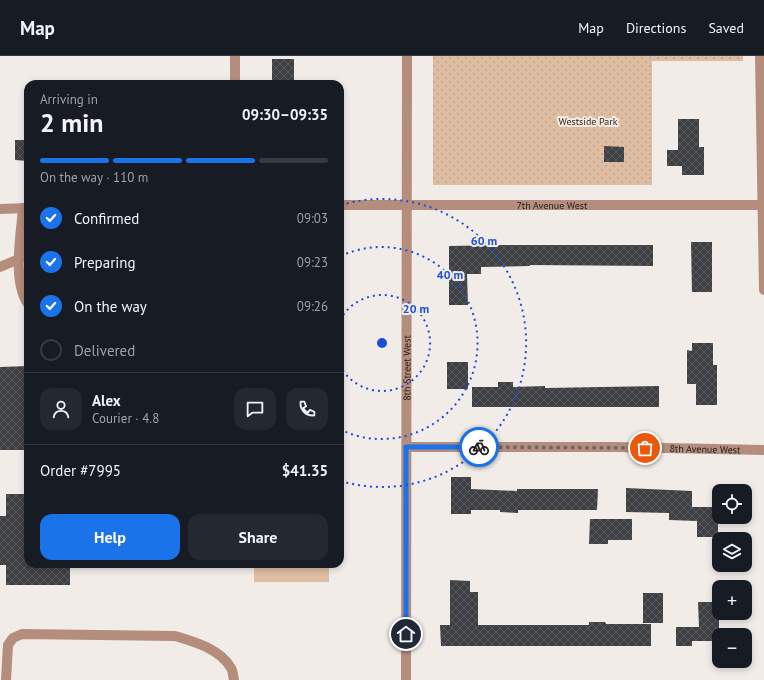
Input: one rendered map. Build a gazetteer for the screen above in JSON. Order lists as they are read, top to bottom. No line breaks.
{"streets":{"street":["7th Avenue West","8th Street West","8th Avenue West"]},"crossings":[["7th Avenue West","8th Street West"],["8th Street West","8th Avenue West"]],"parks":["Westside Park"],"page":{"header":"Map","nav":["Map","Directions","Saved"],"heading":["2 min","Arriving in","09:30–09:35"],"panel":["Alex","Courier · 4.8","Order #7995","$41.35"],"bar":"On the way · 110 m","list":[["Confirmed","09:03"],["Preparing","09:23"],["On the way","09:26"],"Delivered"],"map_buttons":["+","−"],"buttons":["Help","Share"]},"rings":["60 m","40 m","20 m"]}
